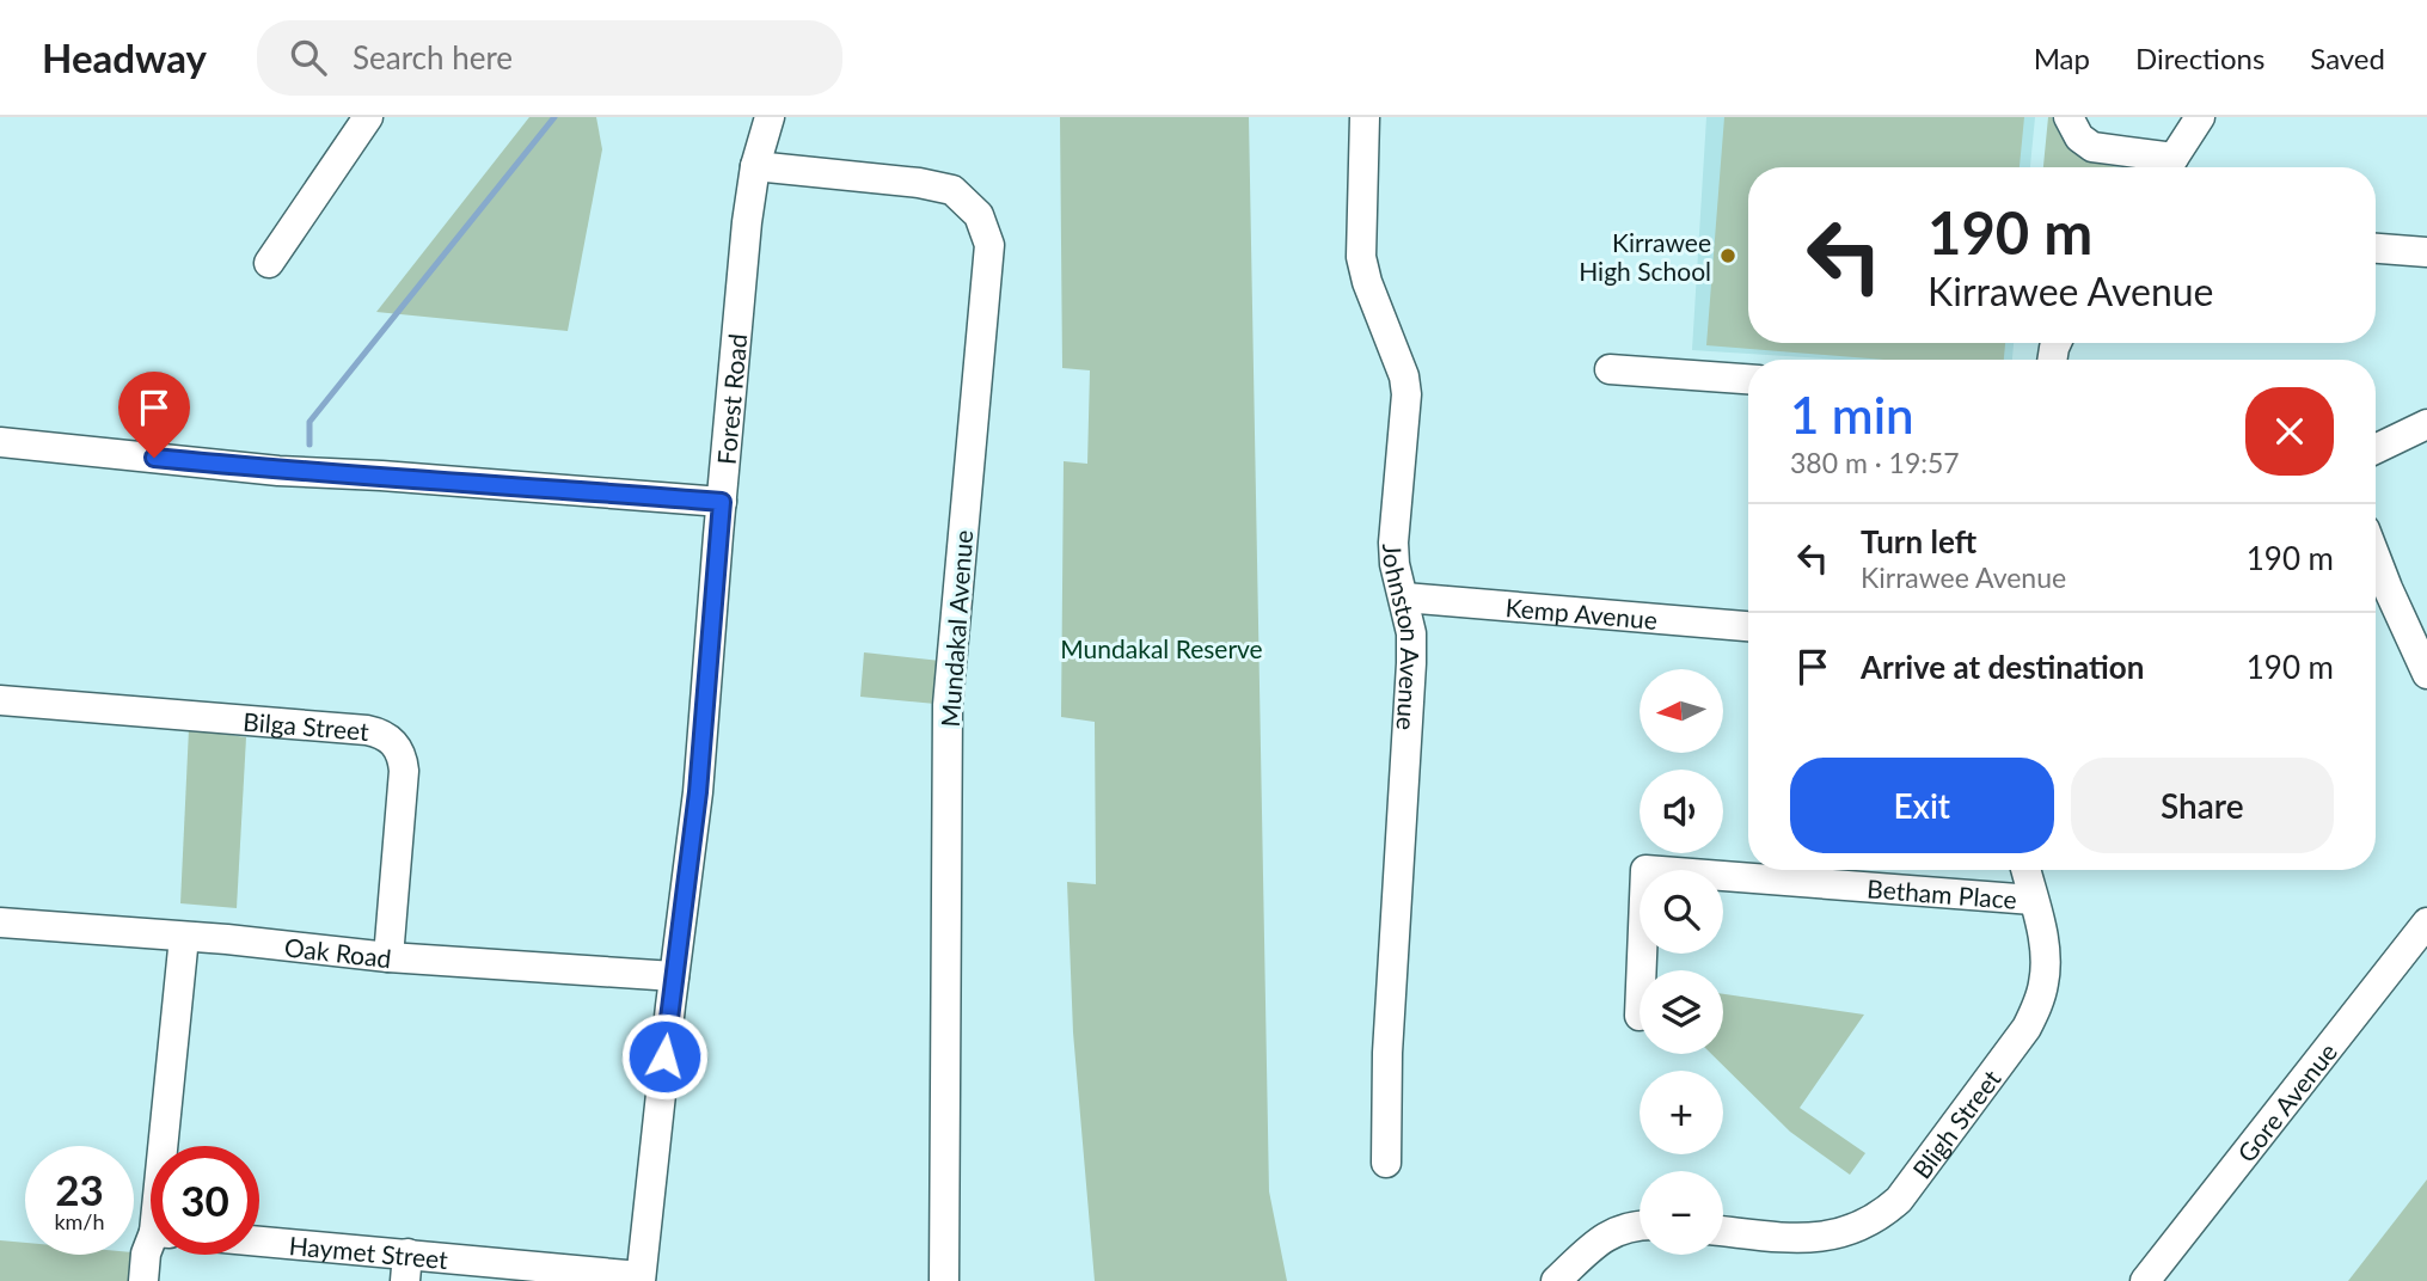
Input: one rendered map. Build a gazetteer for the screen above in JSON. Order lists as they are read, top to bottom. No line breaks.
{"streets":{"street":["Forest Road","Kemp Avenue","Mundakal Avenue","Johnston Avenue","Bilga Street","Betham Place","Oak Road","Gore Avenue","Bligh Street","Haymet Street"]},"crossings":[["Forest Road","Mundakal Avenue"],["Forest Road","Oak Road"],["Forest Road","Haymet Street"],["Kemp Avenue","Johnston Avenue"],["Bilga Street","Oak Road"],["Betham Place","Bligh Street"]],"parks":["Mundakal Reserve"],"places":["Kirrawee High School"],"north":"left","page":{"header":"Headway","search":"Search here","nav":["Map","Directions","Saved"],"turn":["190 m","Kirrawee Avenue"],"heading":["1 min","380 m · 19:57"],"list":[{"name":"Turn left","note":"Kirrawee Avenue","value":"190 m"},{"name":"Arrive at destination","value":"190 m"}],"map_buttons":["+","−"],"buttons":["Exit","Share"],"speed":"23 km/h","limit":"30"}}
